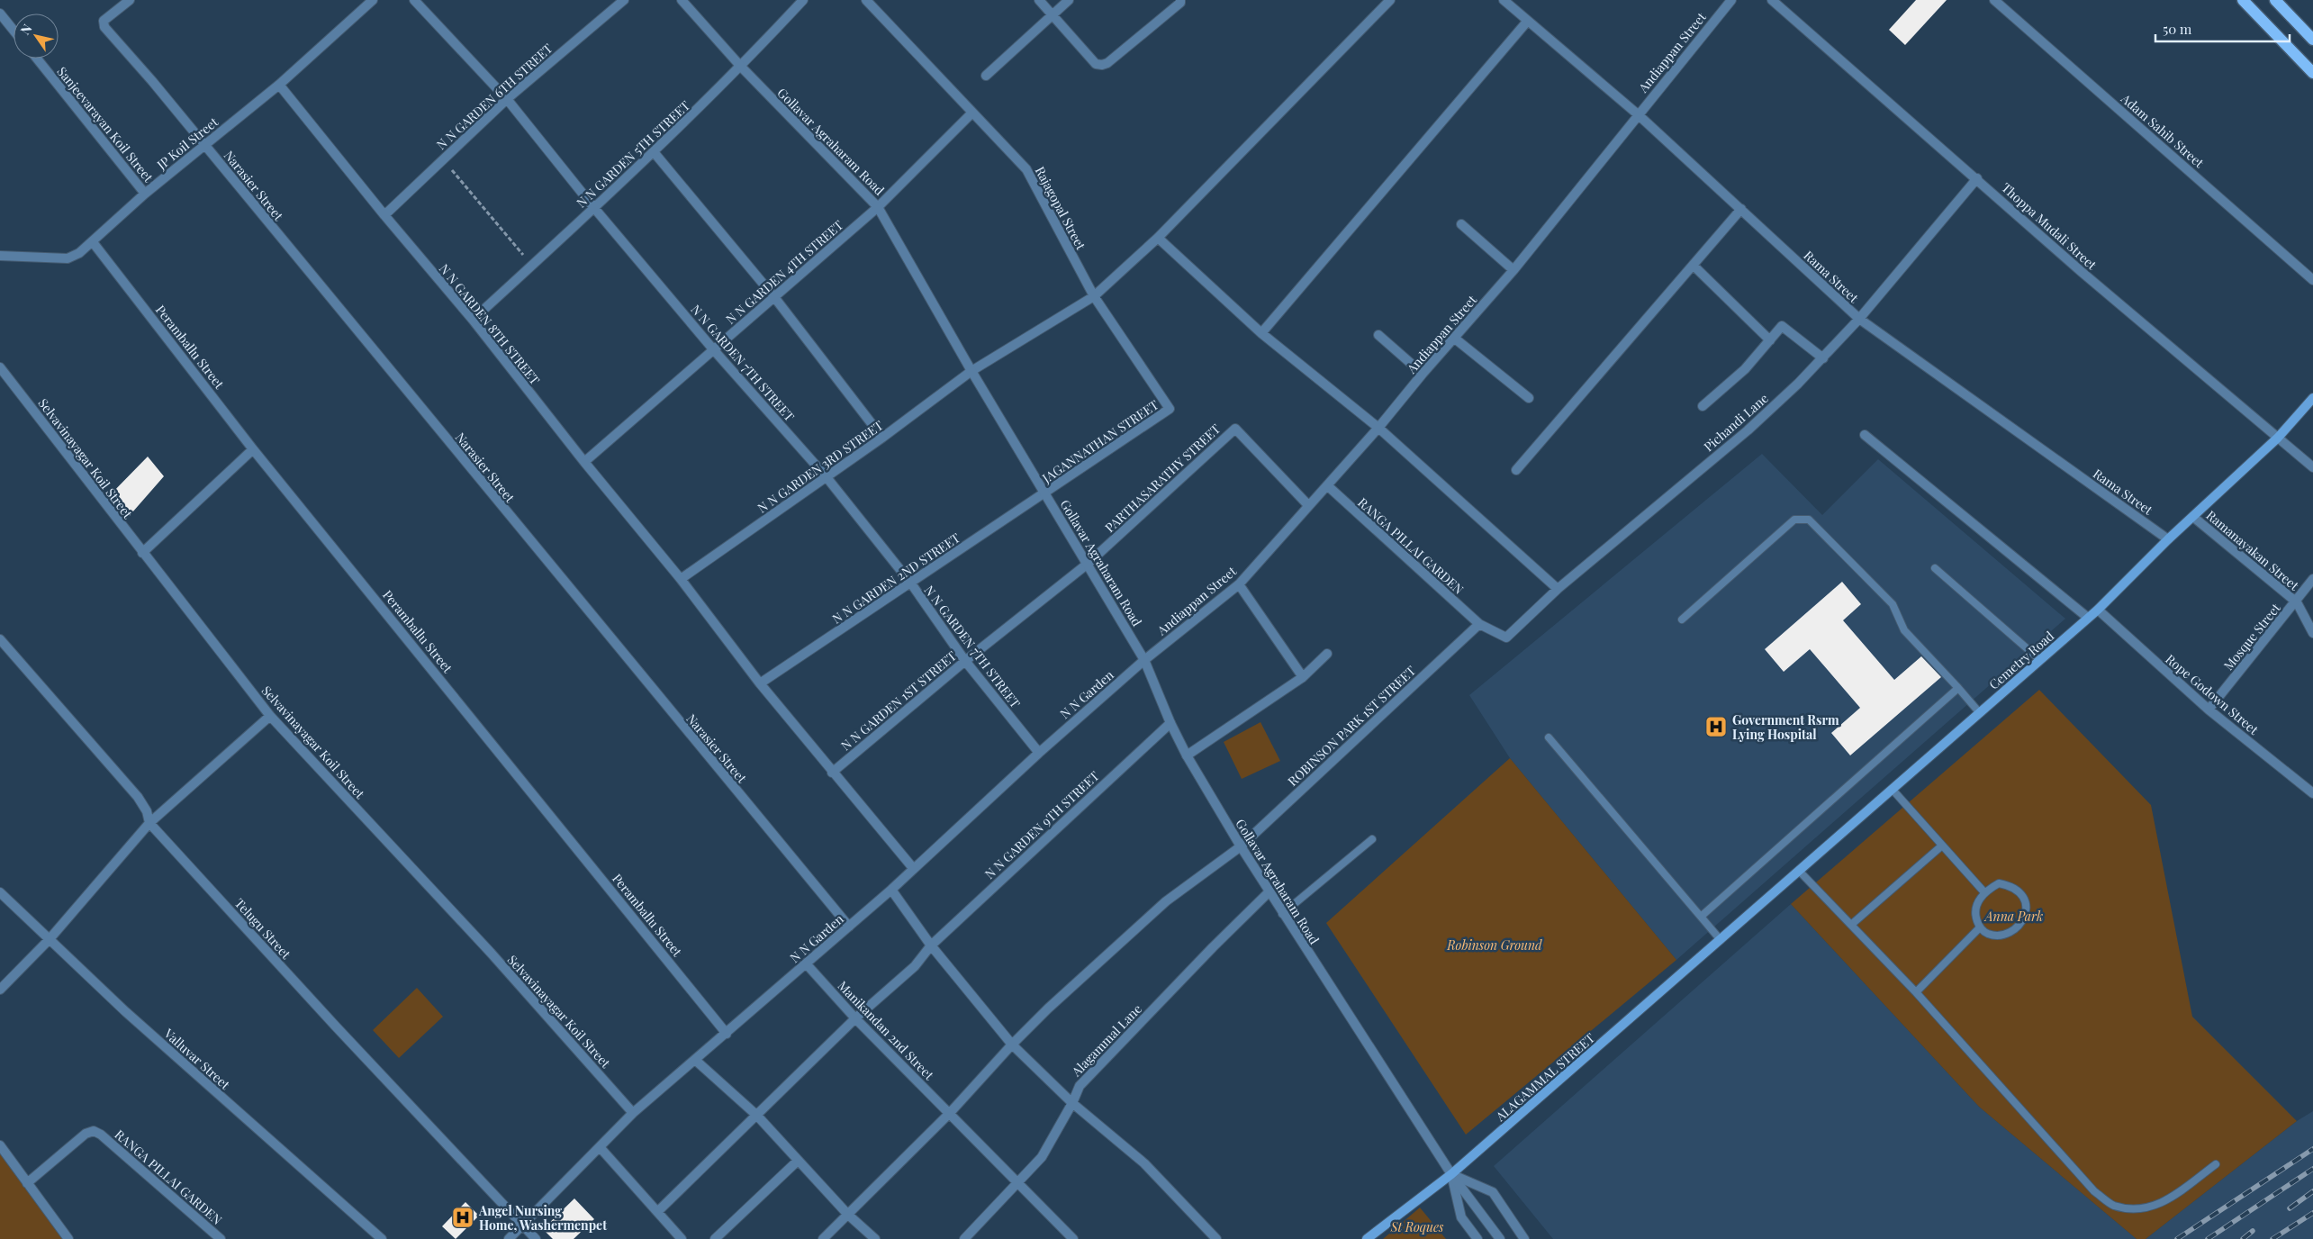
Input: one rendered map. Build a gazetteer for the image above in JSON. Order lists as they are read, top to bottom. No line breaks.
{"streets":{"main road":["Cemetry Road","ALAGAMMAL STREET"],"street":["Andiappan Street","N N GARDEN 6TH STREET","Sanjeevarayan Koil Street","Adam Sahib Street","Gollavar Agraharam Road","JP Koil Street","N N GARDEN 5TH STREET","Narasier Street","Rajagopal Street","Thoppa Mudali Street","N N GARDEN 4TH STREET","Rama Street","N N GARDEN 8TH STREET","Peramballu Street","N N GARDEN 7TH STREET","Pichandi Lane","JAGANNATHAN STREET","Selvavinayagar Koil Street","N N GARDEN 3RD STREET","PARTHASARATHY STREET","RANGA PILLAI GARDEN","Ramanayakan Street","N N GARDEN 2ND STREET","Mosque Street","N N Garden","Rope Godown Street","N N GARDEN 1ST STREET","ROBINSON PARK 1ST STREET","N N GARDEN 9TH STREET","Telugu Street","Manikandan 2nd Street","Alagammal Lane","Valluvar Street"]},"crossings":[["Andiappan Street","Gollavar Agraharam Road"],["Andiappan Street","Rama Street"],["Andiappan Street","PARTHASARATHY STREET"],["Andiappan Street","RANGA PILLAI GARDEN"],["Andiappan Street","N N Garden"],["N N GARDEN 6TH STREET","N N GARDEN 8TH STREET"],["N N GARDEN 6TH STREET","N N GARDEN 7TH STREET"],["Sanjeevarayan Koil Street","JP Koil Street"],["Gollavar Agraharam Road","N N GARDEN 5TH STREET"],["Gollavar Agraharam Road","N N GARDEN 4TH STREET"],["Gollavar Agraharam Road","JAGANNATHAN STREET"],["Gollavar Agraharam Road","N N GARDEN 3RD STREET"],["Gollavar Agraharam Road","PARTHASARATHY STREET"],["Gollavar Agraharam Road","N N GARDEN 2ND STREET"],["Gollavar Agraharam Road","N N Garden"],["Gollavar Agraharam Road","N N GARDEN 1ST STREET"],["Gollavar Agraharam Road","ROBINSON PARK 1ST STREET"],["Gollavar Agraharam Road","N N GARDEN 9TH STREET"],["Gollavar Agraharam Road","Alagammal Lane"],["Gollavar Agraharam Road","ALAGAMMAL STREET"],["JP Koil Street","Narasier Street"],["JP Koil Street","N N GARDEN 8TH STREET"],["JP Koil Street","Peramballu Street"],["N N GARDEN 5TH STREET","N N GARDEN 8TH STREET"],["N N GARDEN 5TH STREET","N N GARDEN 7TH STREET"],["Narasier Street","N N Garden"],["Rajagopal Street","N N GARDEN 4TH STREET"],["Rajagopal Street","JAGANNATHAN STREET"],["Rajagopal Street","N N GARDEN 3RD STREET"],["Thoppa Mudali Street","Pichandi Lane"],["Thoppa Mudali Street","Cemetry Road"],["N N GARDEN 4TH STREET","N N GARDEN 8TH STREET"],["N N GARDEN 4TH STREET","N N GARDEN 7TH STREET"],["Rama Street","Pichandi Lane"],["Rama Street","Cemetry Road"],["N N GARDEN 8TH STREET","N N GARDEN 3RD STREET"],["N N GARDEN 8TH STREET","N N GARDEN 2ND STREET"],["N N GARDEN 8TH STREET","N N Garden"],["N N GARDEN 8TH STREET","N N GARDEN 1ST STREET"],["Peramballu Street","N N Garden"],["N N GARDEN 7TH STREET","N N GARDEN 3RD STREET"],["N N GARDEN 7TH STREET","N N GARDEN 2ND STREET"],["N N GARDEN 7TH STREET","N N Garden"],["N N GARDEN 7TH STREET","N N GARDEN 1ST STREET"],["Pichandi Lane","RANGA PILLAI GARDEN"],["Pichandi Lane","ROBINSON PARK 1ST STREET"],["JAGANNATHAN STREET","N N GARDEN 2ND STREET"],["Selvavinayagar Koil Street","N N Garden"],["PARTHASARATHY STREET","N N GARDEN 1ST STREET"],["RANGA PILLAI GARDEN","ROBINSON PARK 1ST STREET"],["Ramanayakan Street","Mosque Street"],["Ramanayakan Street","Cemetry Road"],["Mosque Street","Rope Godown Street"],["Cemetry Road","Rope Godown Street"],["Cemetry Road","ALAGAMMAL STREET"],["N N Garden","Telugu Street"],["N N Garden","Manikandan 2nd Street"],["ROBINSON PARK 1ST STREET","Manikandan 2nd Street"],["N N GARDEN 9TH STREET","Manikandan 2nd Street"],["Manikandan 2nd Street","Alagammal Lane"]],"parks":["Anna Park","Robinson Ground","St Roques"],"places":{"hospital":["Government Rsrm Lying Hospital","Angel Nursing Home, Washermenpet"]},"scale_bar":"50 m","north":"top left"}
